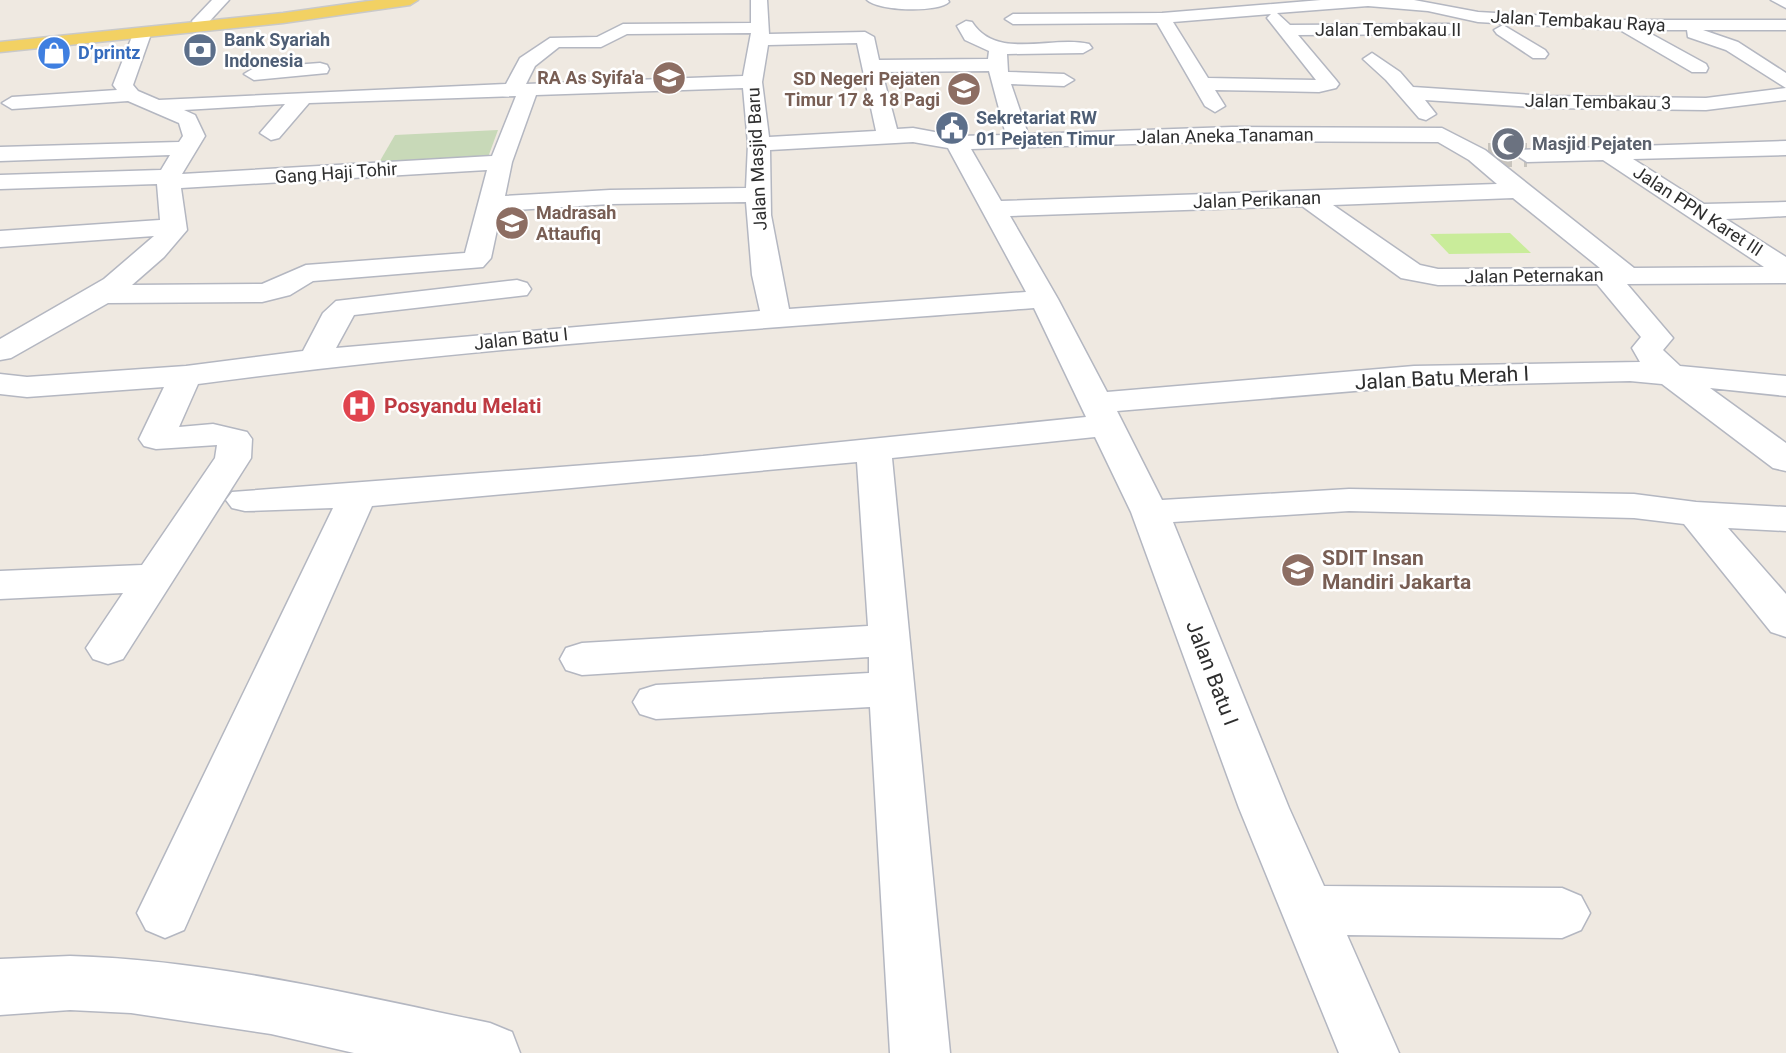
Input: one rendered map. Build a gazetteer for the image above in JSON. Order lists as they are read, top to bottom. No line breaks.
{"streets":{"street":["Jalan Tembakau Raya","Jalan Tembakau II","Jalan Tembakau 3","Jalan Aneka Tanaman","Jalan Masjid Baru","Gang Haji Tohir","Jalan Perikanan","Jalan PPN Karet III","Jalan Peternakan","Jalan Batu I","Jalan Batu Merah I"]},"crossings":[["Jalan Tembakau Raya","Jalan Tembakau II"],["Jalan Aneka Tanaman","Jalan Masjid Baru"],["Jalan Aneka Tanaman","Jalan Perikanan"],["Jalan Aneka Tanaman","Jalan Batu I"],["Jalan Masjid Baru","Jalan Batu I"],["Jalan Perikanan","Jalan Peternakan"],["Jalan Perikanan","Jalan Batu I"],["Jalan Batu I","Jalan Batu Merah I"]],"places":{"bank":["Bank Syariah Indonesia"],"shop":["D’printz"],"school or university":["RA As Syifa'a","SD Negeri Pejaten Timur 17 & 18 Pagi","Madrasah Attaufiq","SDIT Insan Mandiri Jakarta"],"public building":["Sekretariat RW 01 Pejaten Timur"],"mosque":["Masjid Pejaten"],"hospital":["Posyandu Melati"]}}
